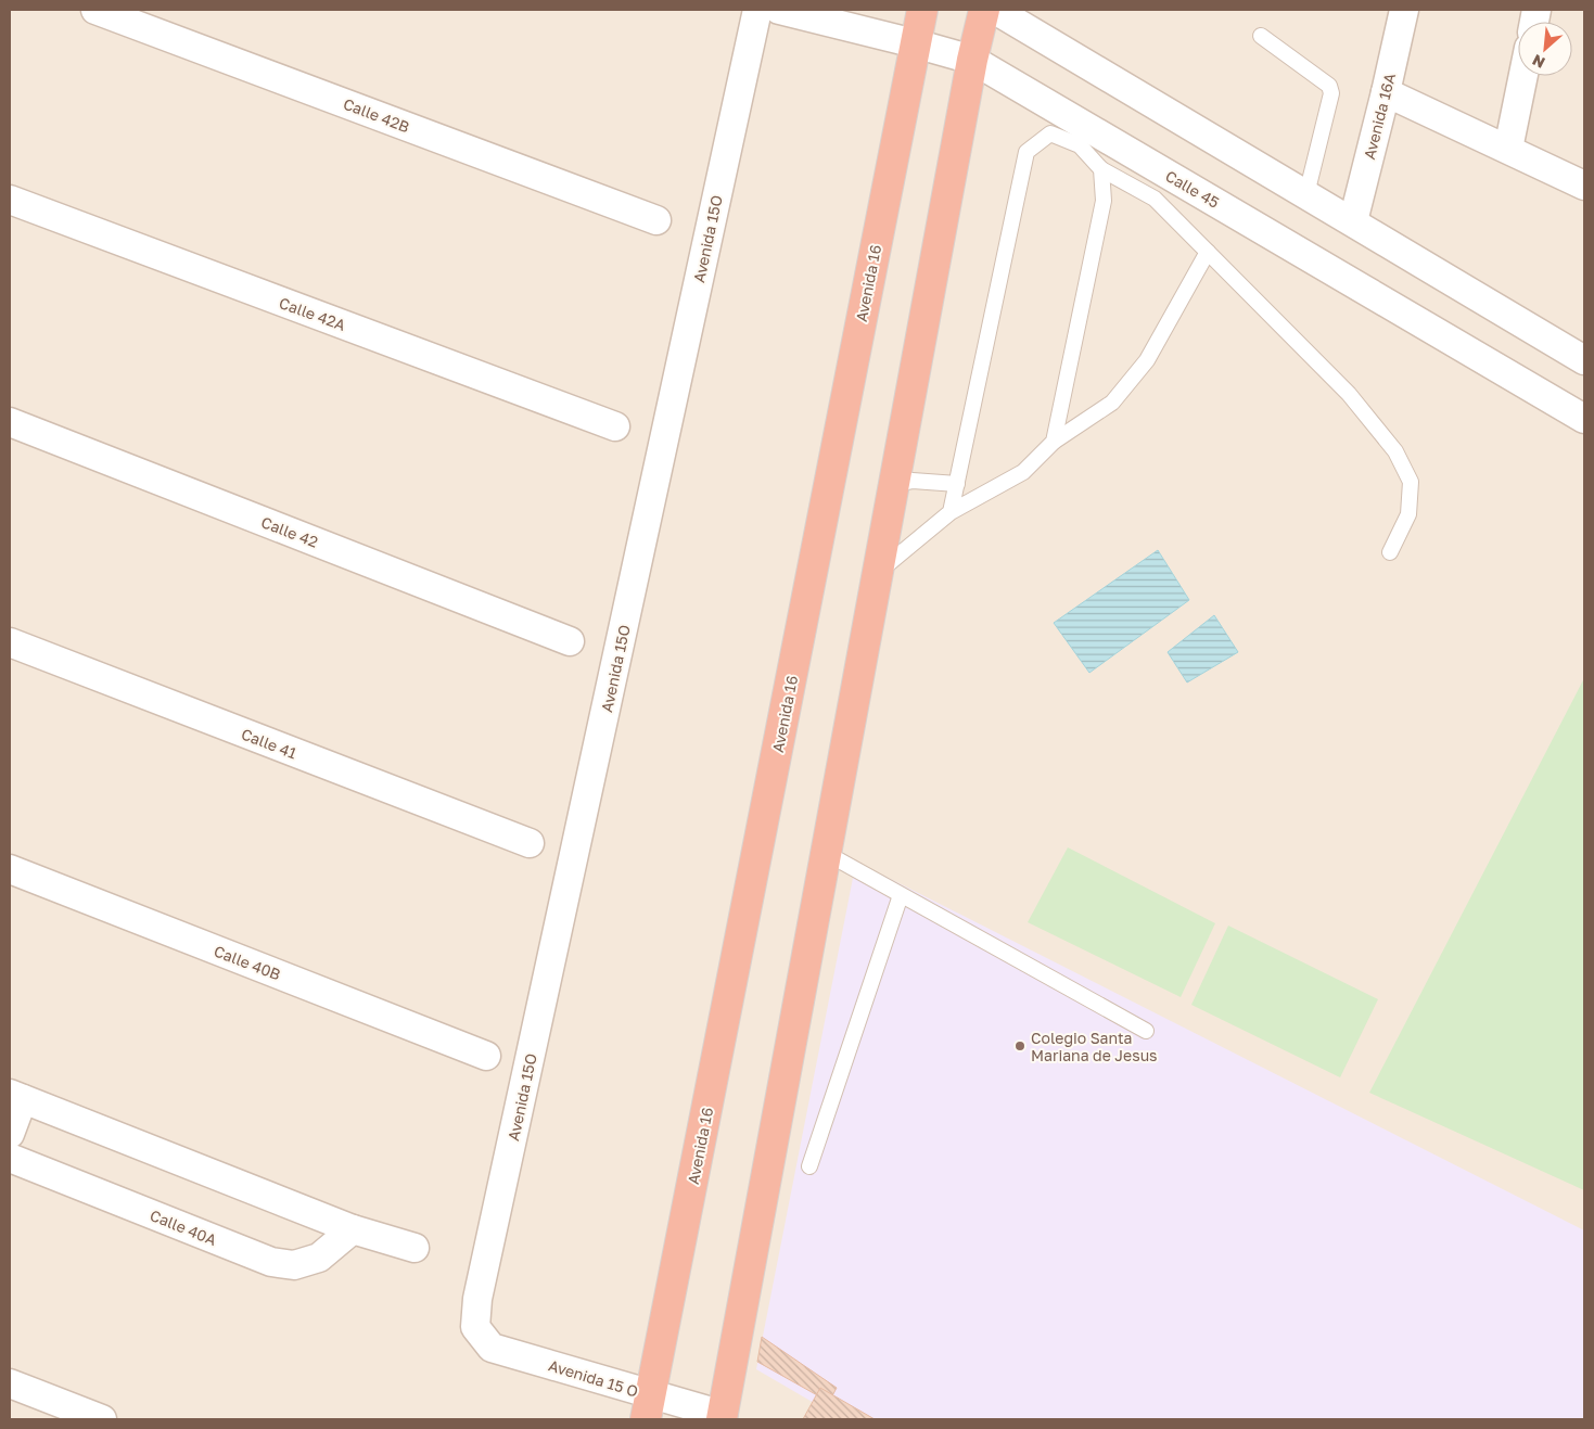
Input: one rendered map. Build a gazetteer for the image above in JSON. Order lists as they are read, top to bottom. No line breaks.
{"streets":{"highway":["Avenida 16"],"street":["Calle 42B","Avenida 16A","Calle 45","Avenida 15O","Calle 42A","Calle 42","Calle 41","Calle 40B","Calle 40A","Avenida 15 O"]},"crossings":[["Calle 45","Avenida 16"],["Avenida 15O","Avenida 15 O"],["Avenida 16","Avenida 15 O"]],"places":["Colegio Santa Mariana de Jesus"],"north":"bottom left"}
